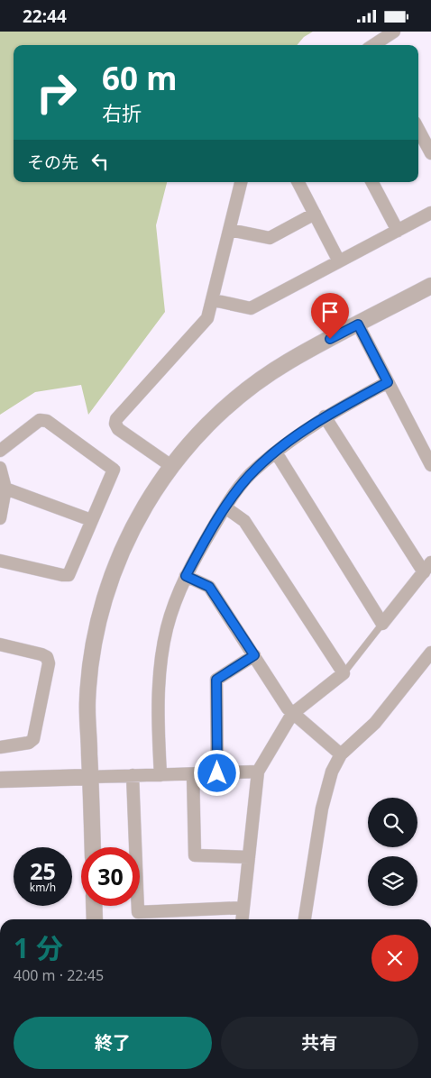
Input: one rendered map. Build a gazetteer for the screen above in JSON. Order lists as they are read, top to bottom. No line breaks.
{"page":{"status":"22:44","turn":["60 m","右折"],"then":"その先","speed":"25 km/h","limit":"30","heading":["1 分","400 m · 22:45"],"buttons":["終了","共有"]}}
